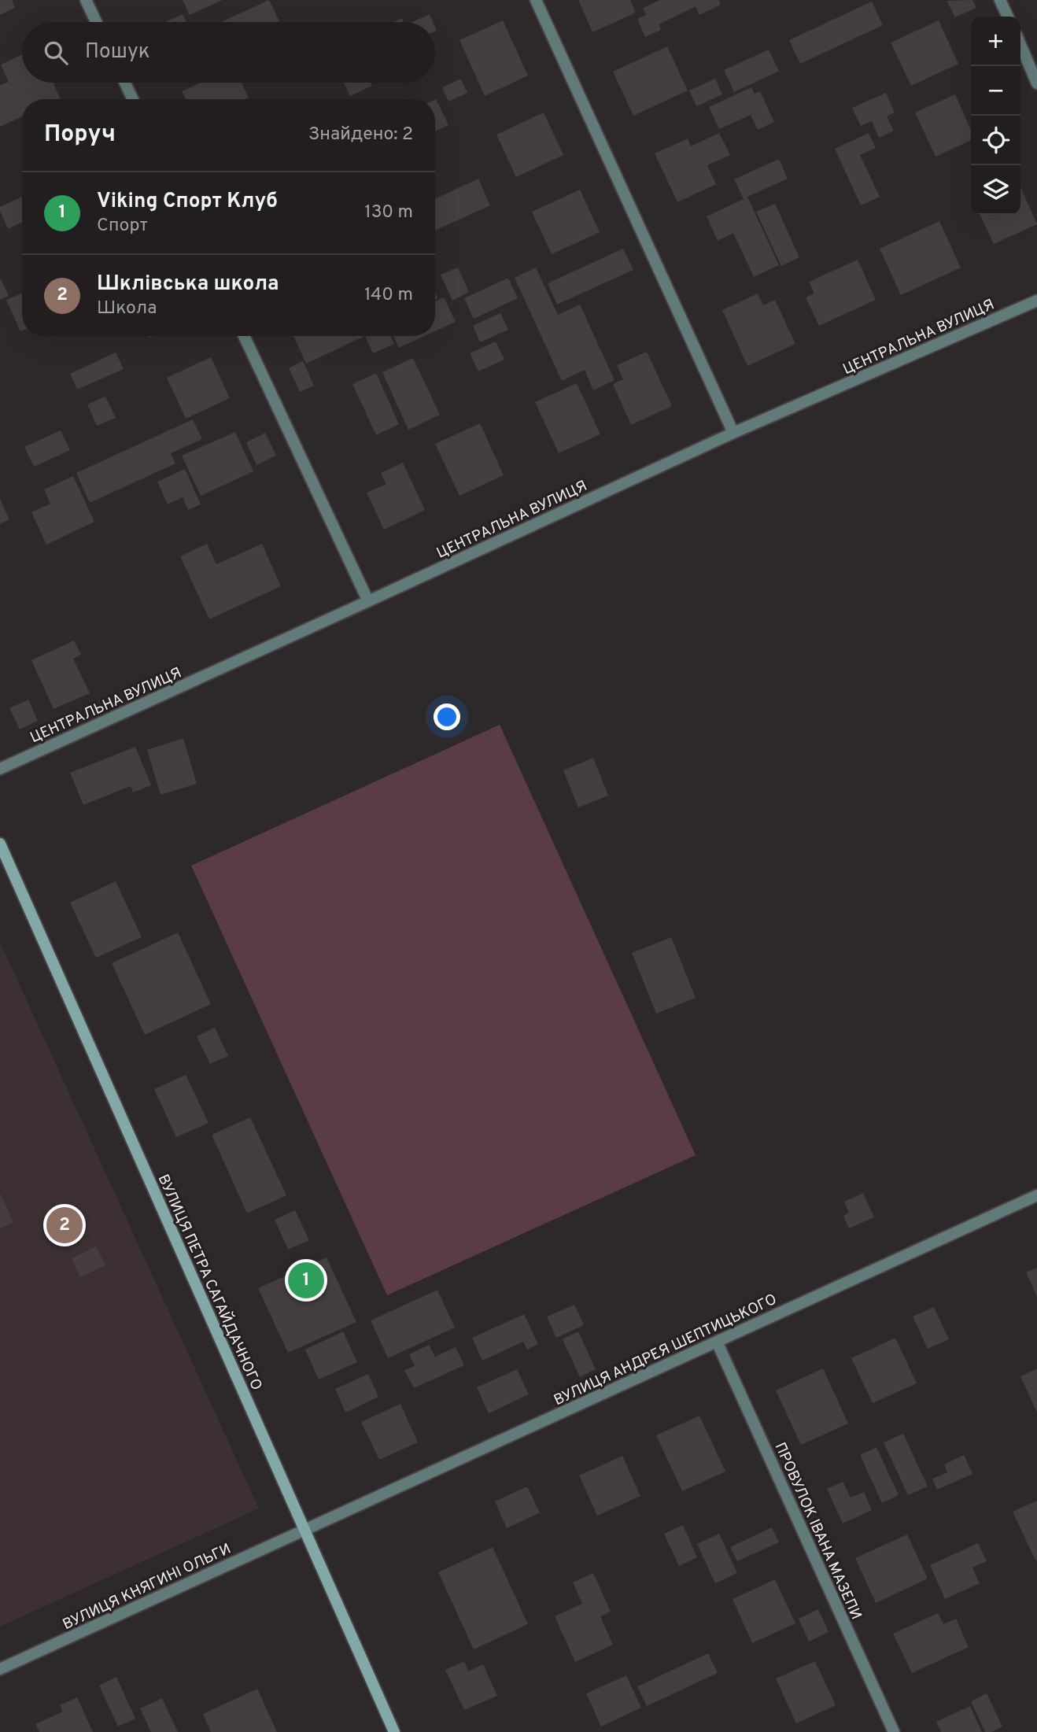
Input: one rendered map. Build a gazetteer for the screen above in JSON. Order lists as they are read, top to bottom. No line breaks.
{"streets":{"street":["ЦЕНТРАЛЬНА ВУЛИЦЯ","ВУЛИЦЯ ПЕТРА САГАЙДАЧНОГО","ВУЛИЦЯ АНДРЕЯ ШЕПТИЦЬКОГО","ПРОВУЛОК ІВАНА МАЗЕПИ","ВУЛИЦЯ КНЯГИНІ ОЛЬГИ"]},"crossings":[["ВУЛИЦЯ ПЕТРА САГАЙДАЧНОГО","ВУЛИЦЯ АНДРЕЯ ШЕПТИЦЬКОГО"],["ВУЛИЦЯ ПЕТРА САГАЙДАЧНОГО","ВУЛИЦЯ КНЯГИНІ ОЛЬГИ"],["ВУЛИЦЯ АНДРЕЯ ШЕПТИЦЬКОГО","ПРОВУЛОК ІВАНА МАЗЕПИ"],["ВУЛИЦЯ АНДРЕЯ ШЕПТИЦЬКОГО","ВУЛИЦЯ КНЯГИНІ ОЛЬГИ"]],"page":{"map_buttons":["+","−"],"search":"Пошук","heading":["Поруч","Знайдено: 2"],"list":[{"mark":"1","name":"Viking Спорт Клуб","note":"Спорт","value":"130 m"},{"mark":"2","name":"Шклівська школа","note":"Школа","value":"140 m"}],"pins":["2","1"]}}
